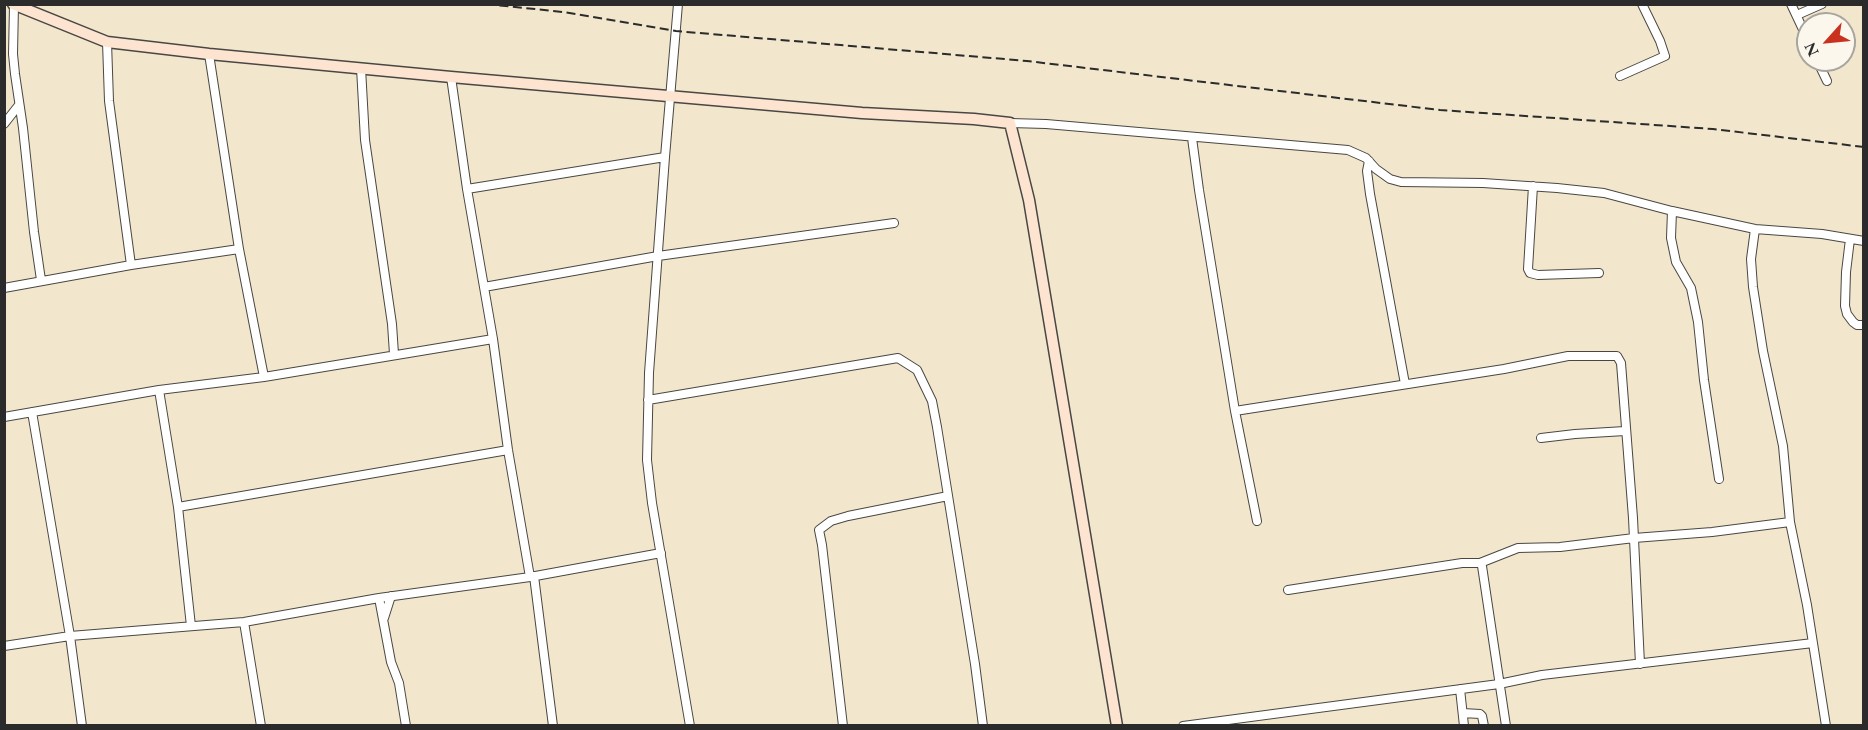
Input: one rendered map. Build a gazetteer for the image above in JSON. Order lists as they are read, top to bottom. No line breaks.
{"north":"bottom left"}
